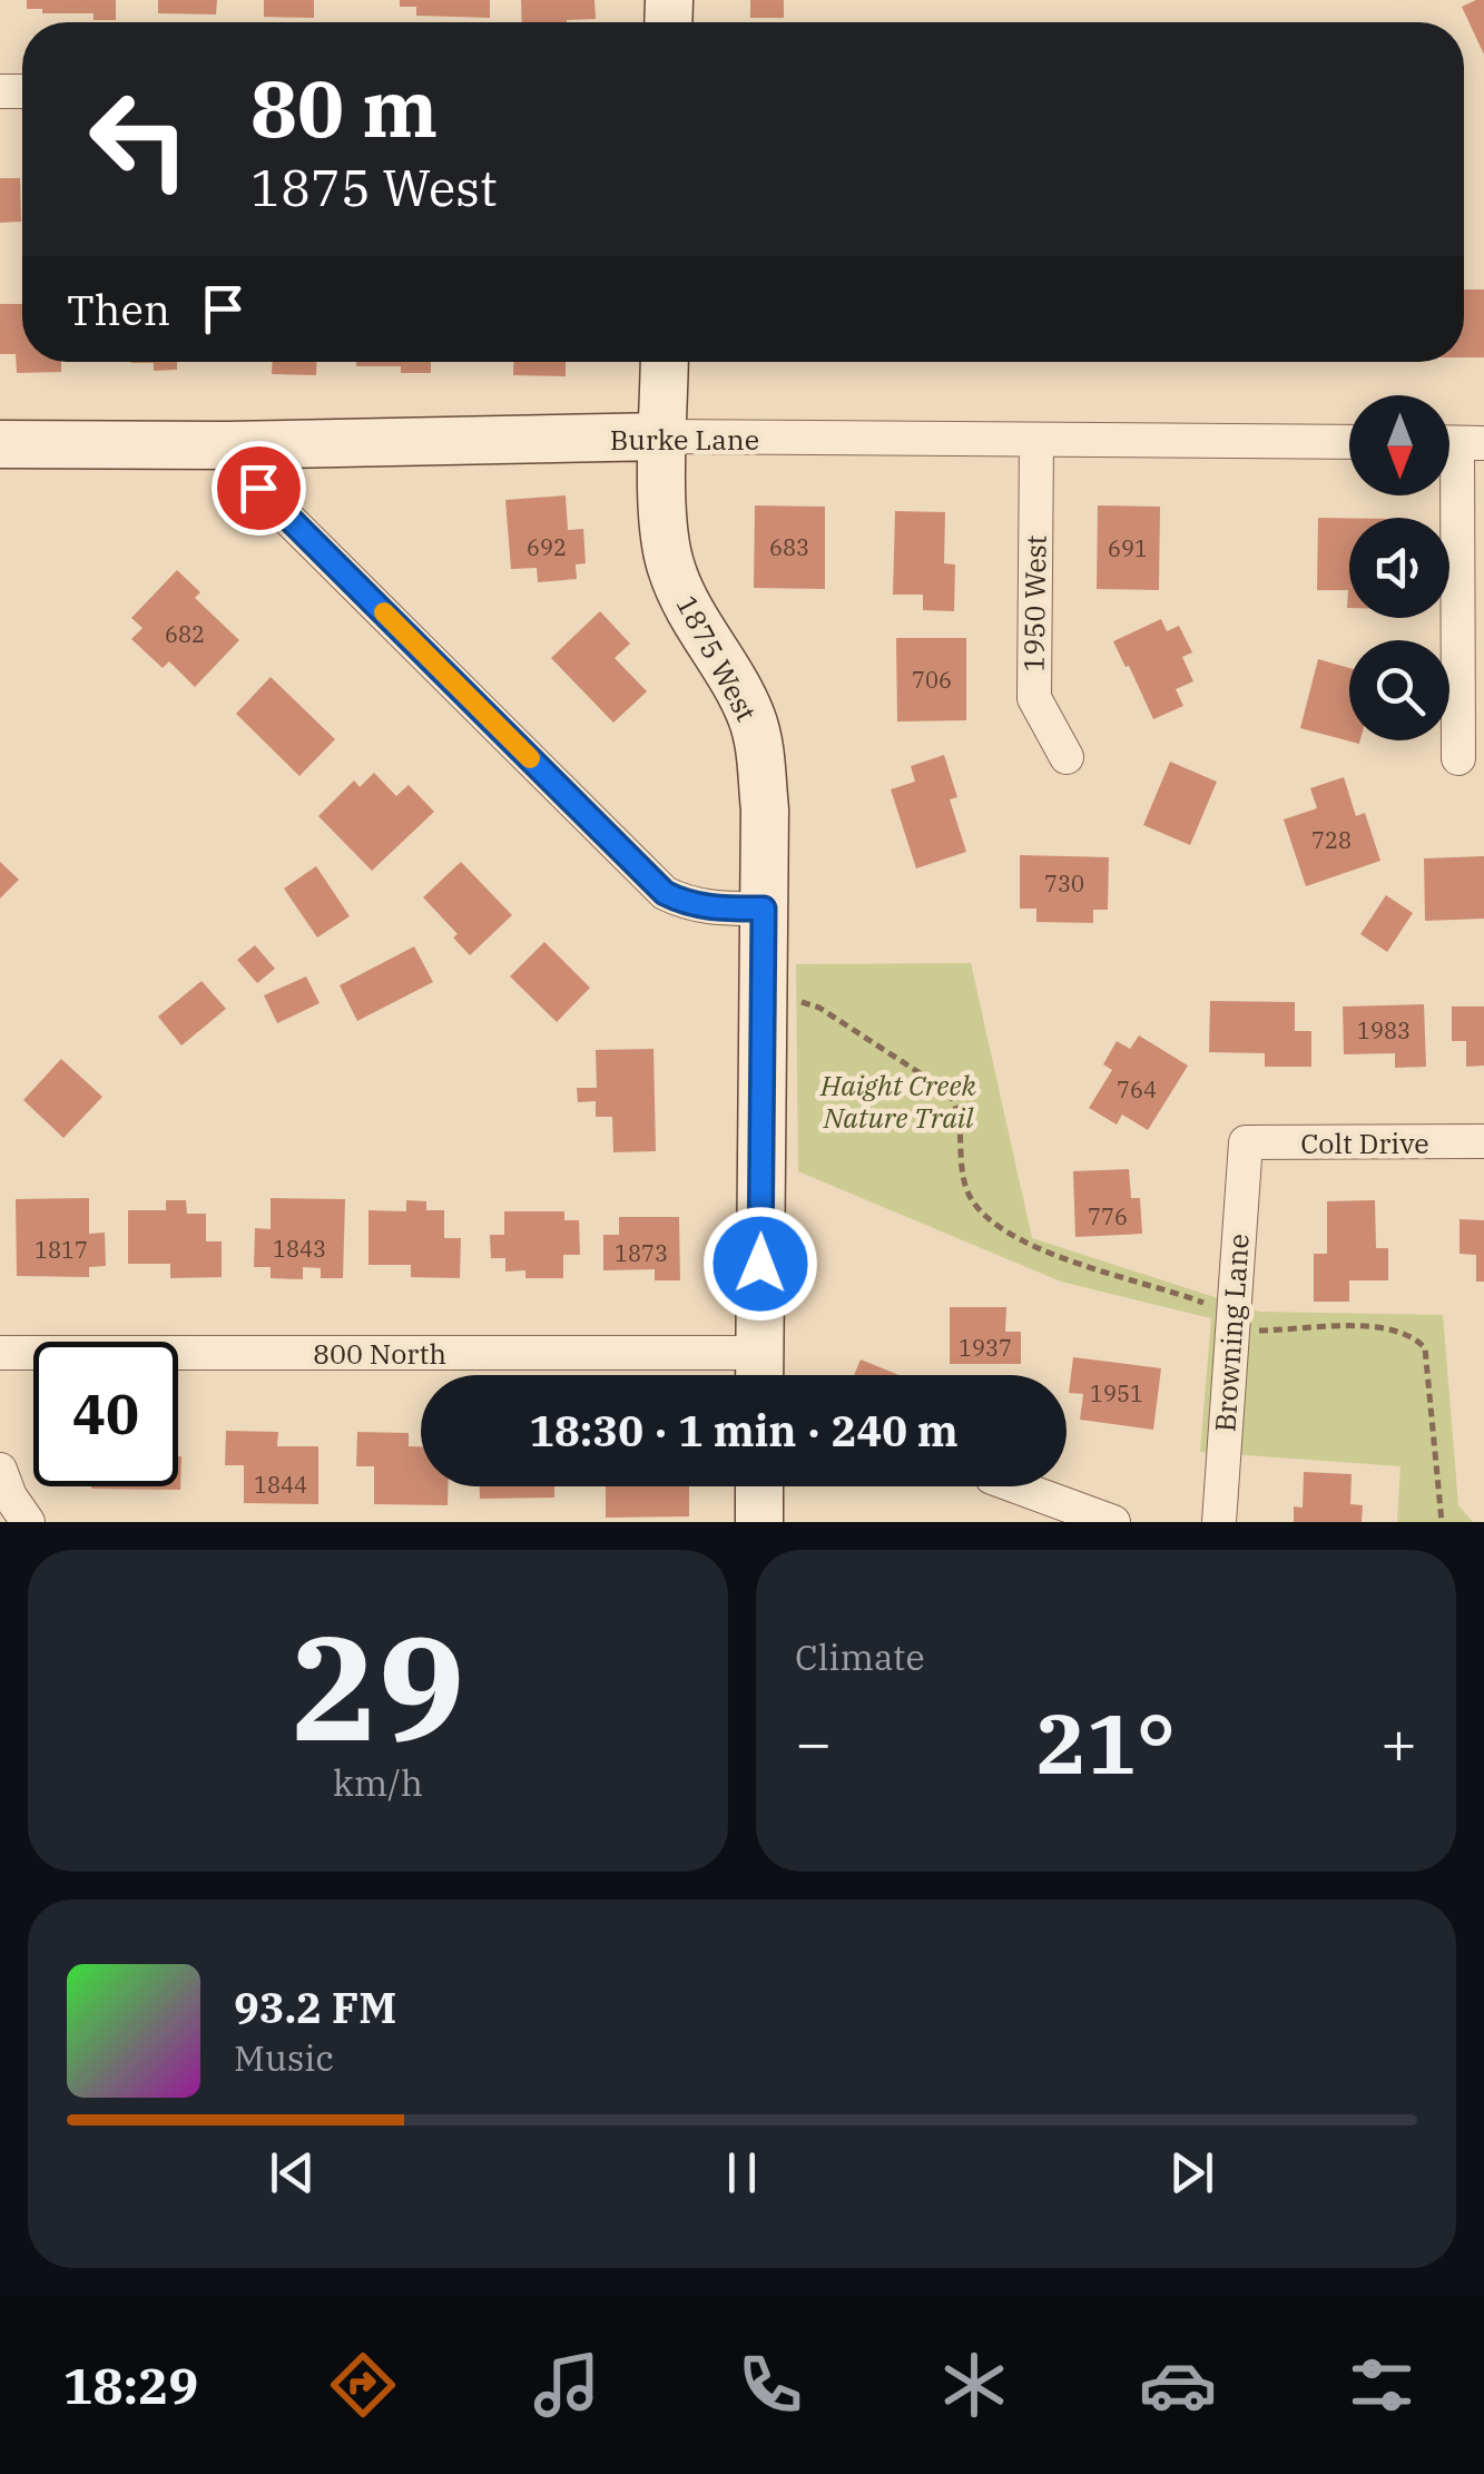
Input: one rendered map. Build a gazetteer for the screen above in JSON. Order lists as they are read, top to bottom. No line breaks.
{"streets":{"street":["Burke Lane","1950 West","1875 West","Colt Drive","Browning Lane","800 North"]},"crossings":[["Burke Lane","1950 West"],["Burke Lane","1875 West"],["1875 West","800 North"],["Colt Drive","Browning Lane"]],"parks":["Haight Creek Nature Trail"],"house_numbers":["692","683","691","682","706","728","730","1983","764","776","1843","1817","1873","1937","1951","1844"],"north":"bottom","page":{"turn":["80 m","1875 West"],"then":"Then","limit":"40","trip":"18:30 · 1 min · 240 m","tile":[["29","km/h"],"Climate"],"heat":["−","21°","+"],"song":["93.2 FM","Music"],"tabs":"18:29"}}
